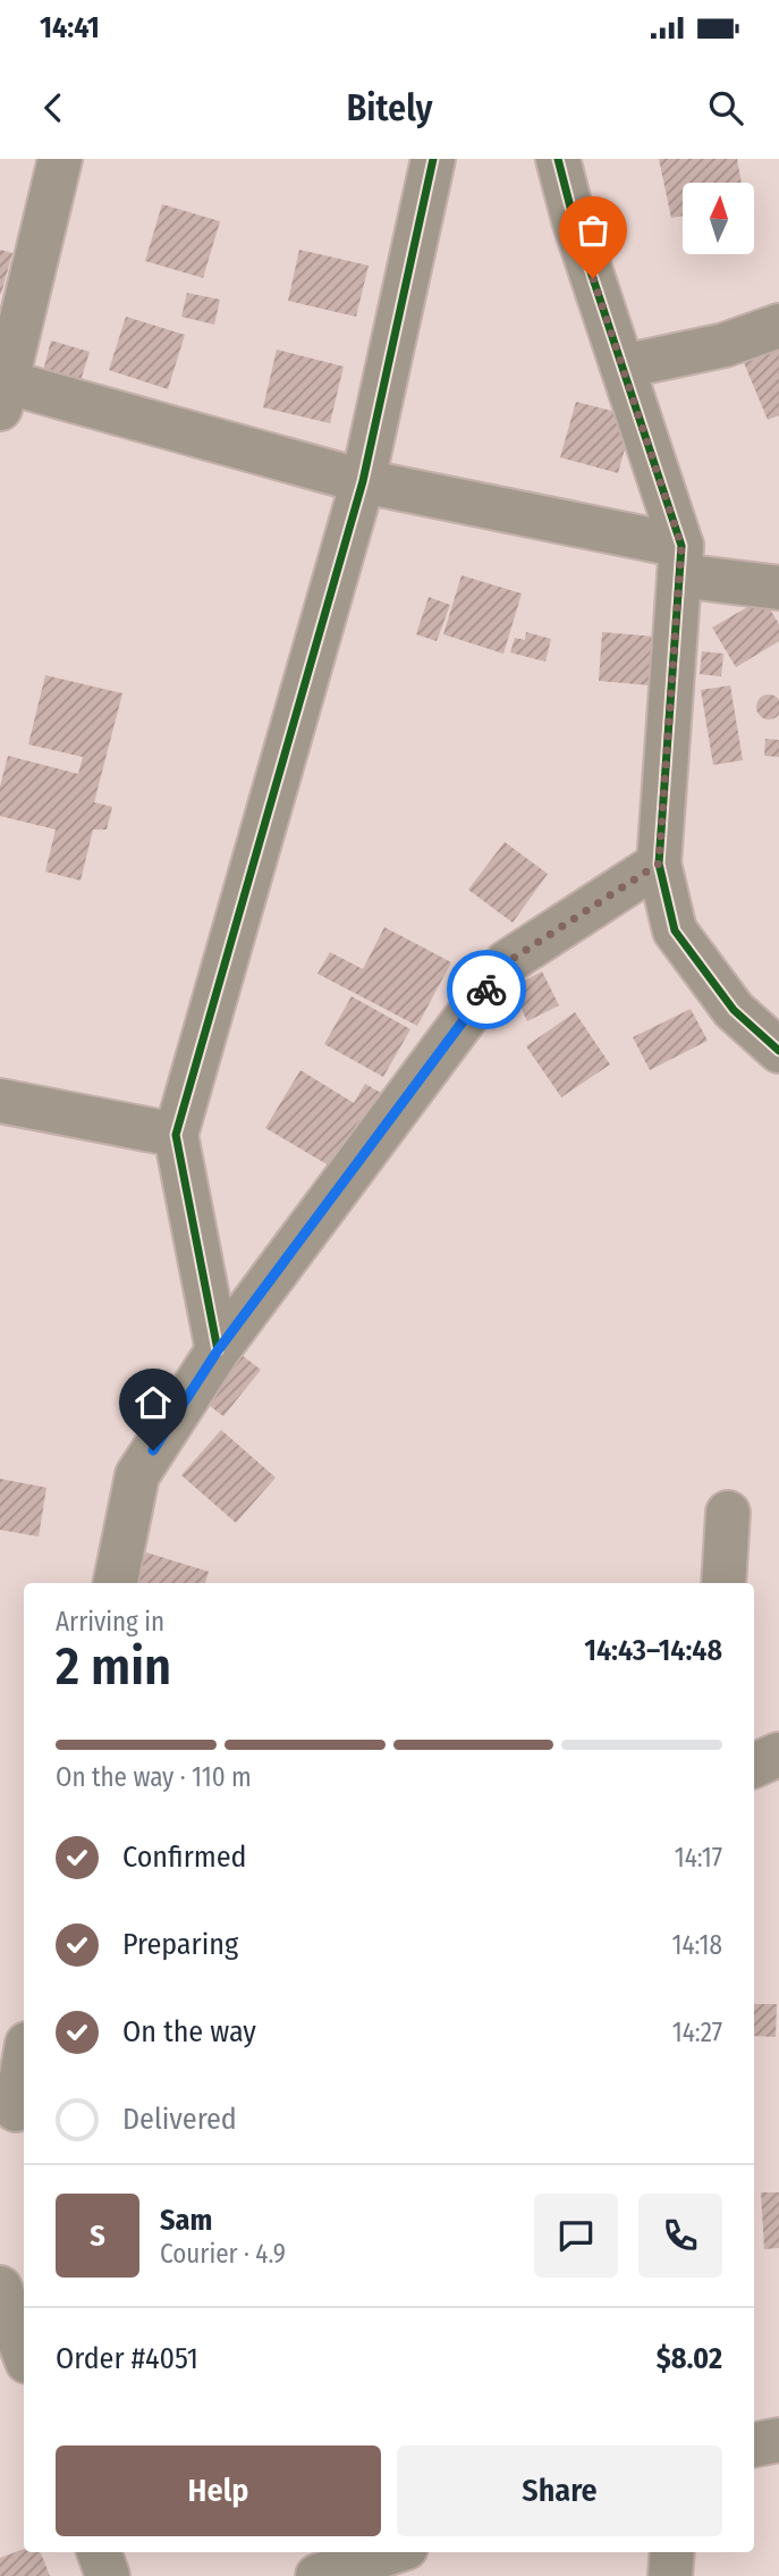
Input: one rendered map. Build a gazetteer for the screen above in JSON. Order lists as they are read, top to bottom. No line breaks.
{"north":"top","page":{"status":"14:41","header":"Bitely","heading":["2 min","Arriving in","14:43–14:48"],"panel":["Sam","Courier · 4.9","Order #4051","$8.02"],"bar":"On the way · 110 m","list":[["Confirmed","14:17"],["Preparing","14:18"],["On the way","14:27"],"Delivered"],"round":"S","buttons":["Help","Share"]}}
